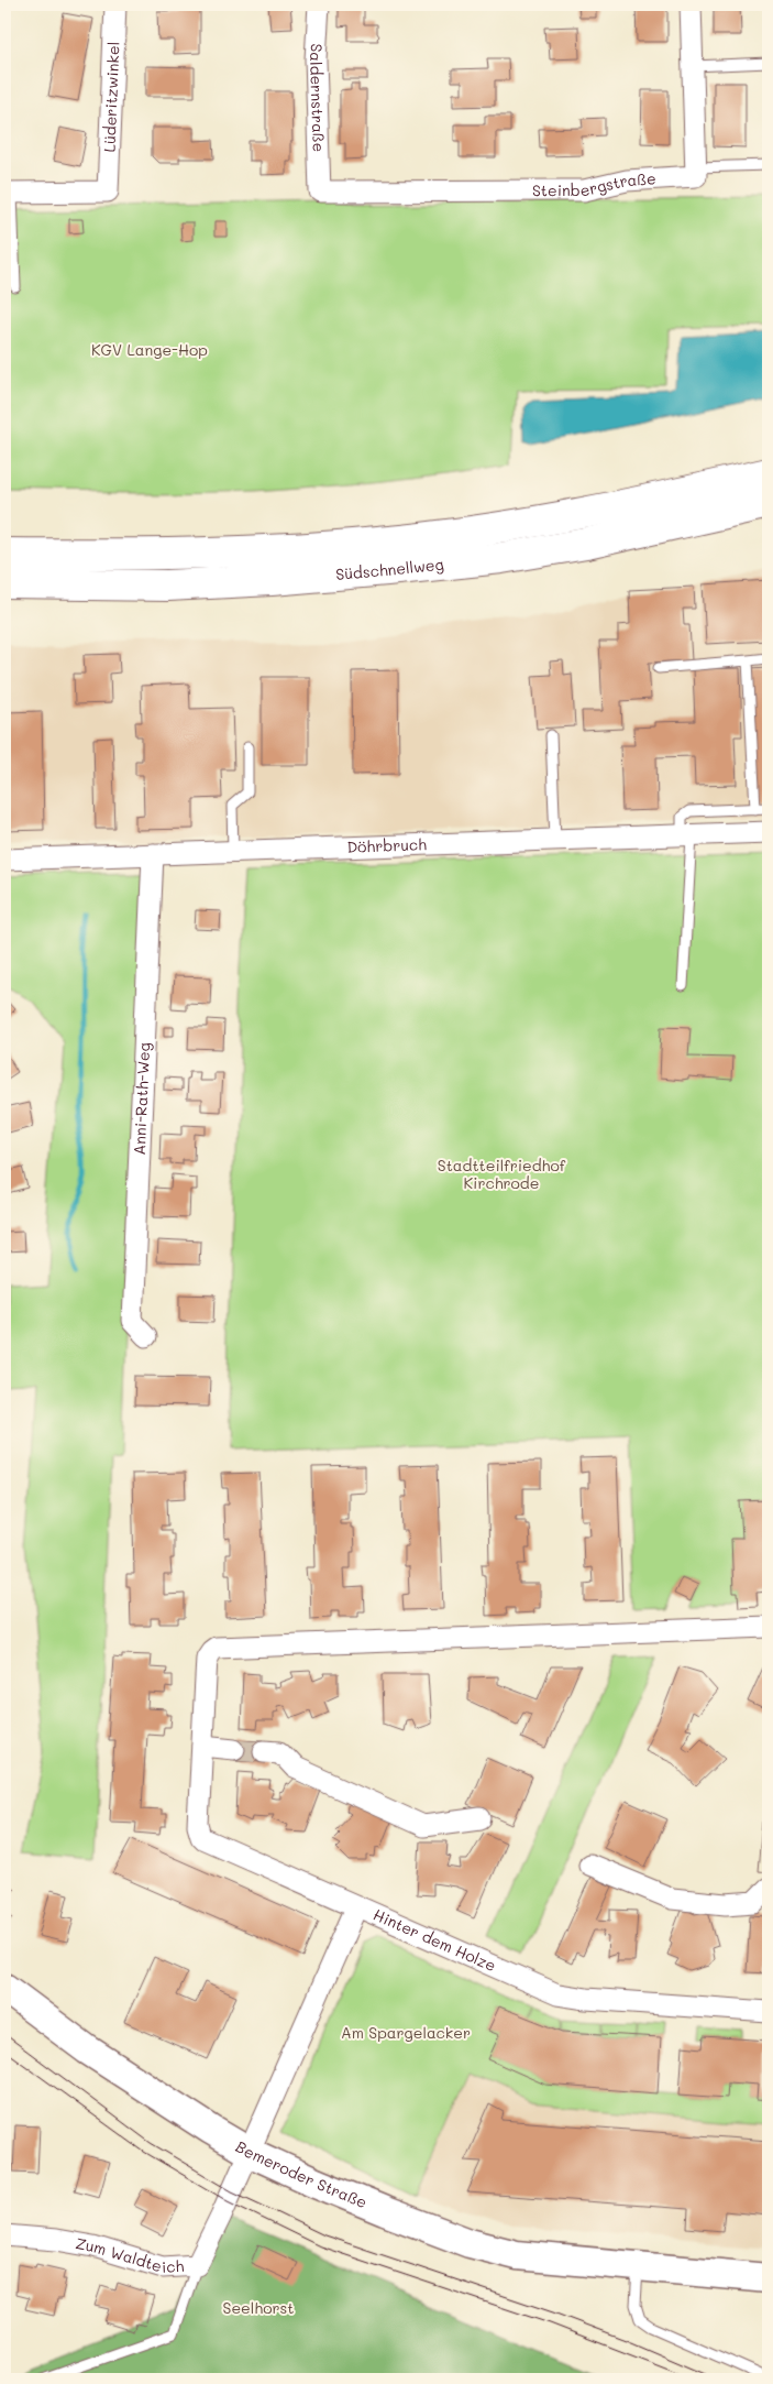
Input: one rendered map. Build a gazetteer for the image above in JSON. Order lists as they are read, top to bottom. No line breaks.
{"streets":{"highway":["Südschnellweg"],"main road":["Bemeroder Straße"],"street":["Lüderitzwinkel","Saldernstraße","Steinbergstraße","Döhrbruch","Anni-Rath-Weg","Hinter dem Holze","Zum Waldteich"]},"crossings":[["Saldernstraße","Steinbergstraße"],["Döhrbruch","Anni-Rath-Weg"],["Bemeroder Straße","Zum Waldteich"]],"parks":["KGV Lange-Hop","Stadtteilfriedhof Kirchrode","Am Spargelacker","Seelhorst"]}
